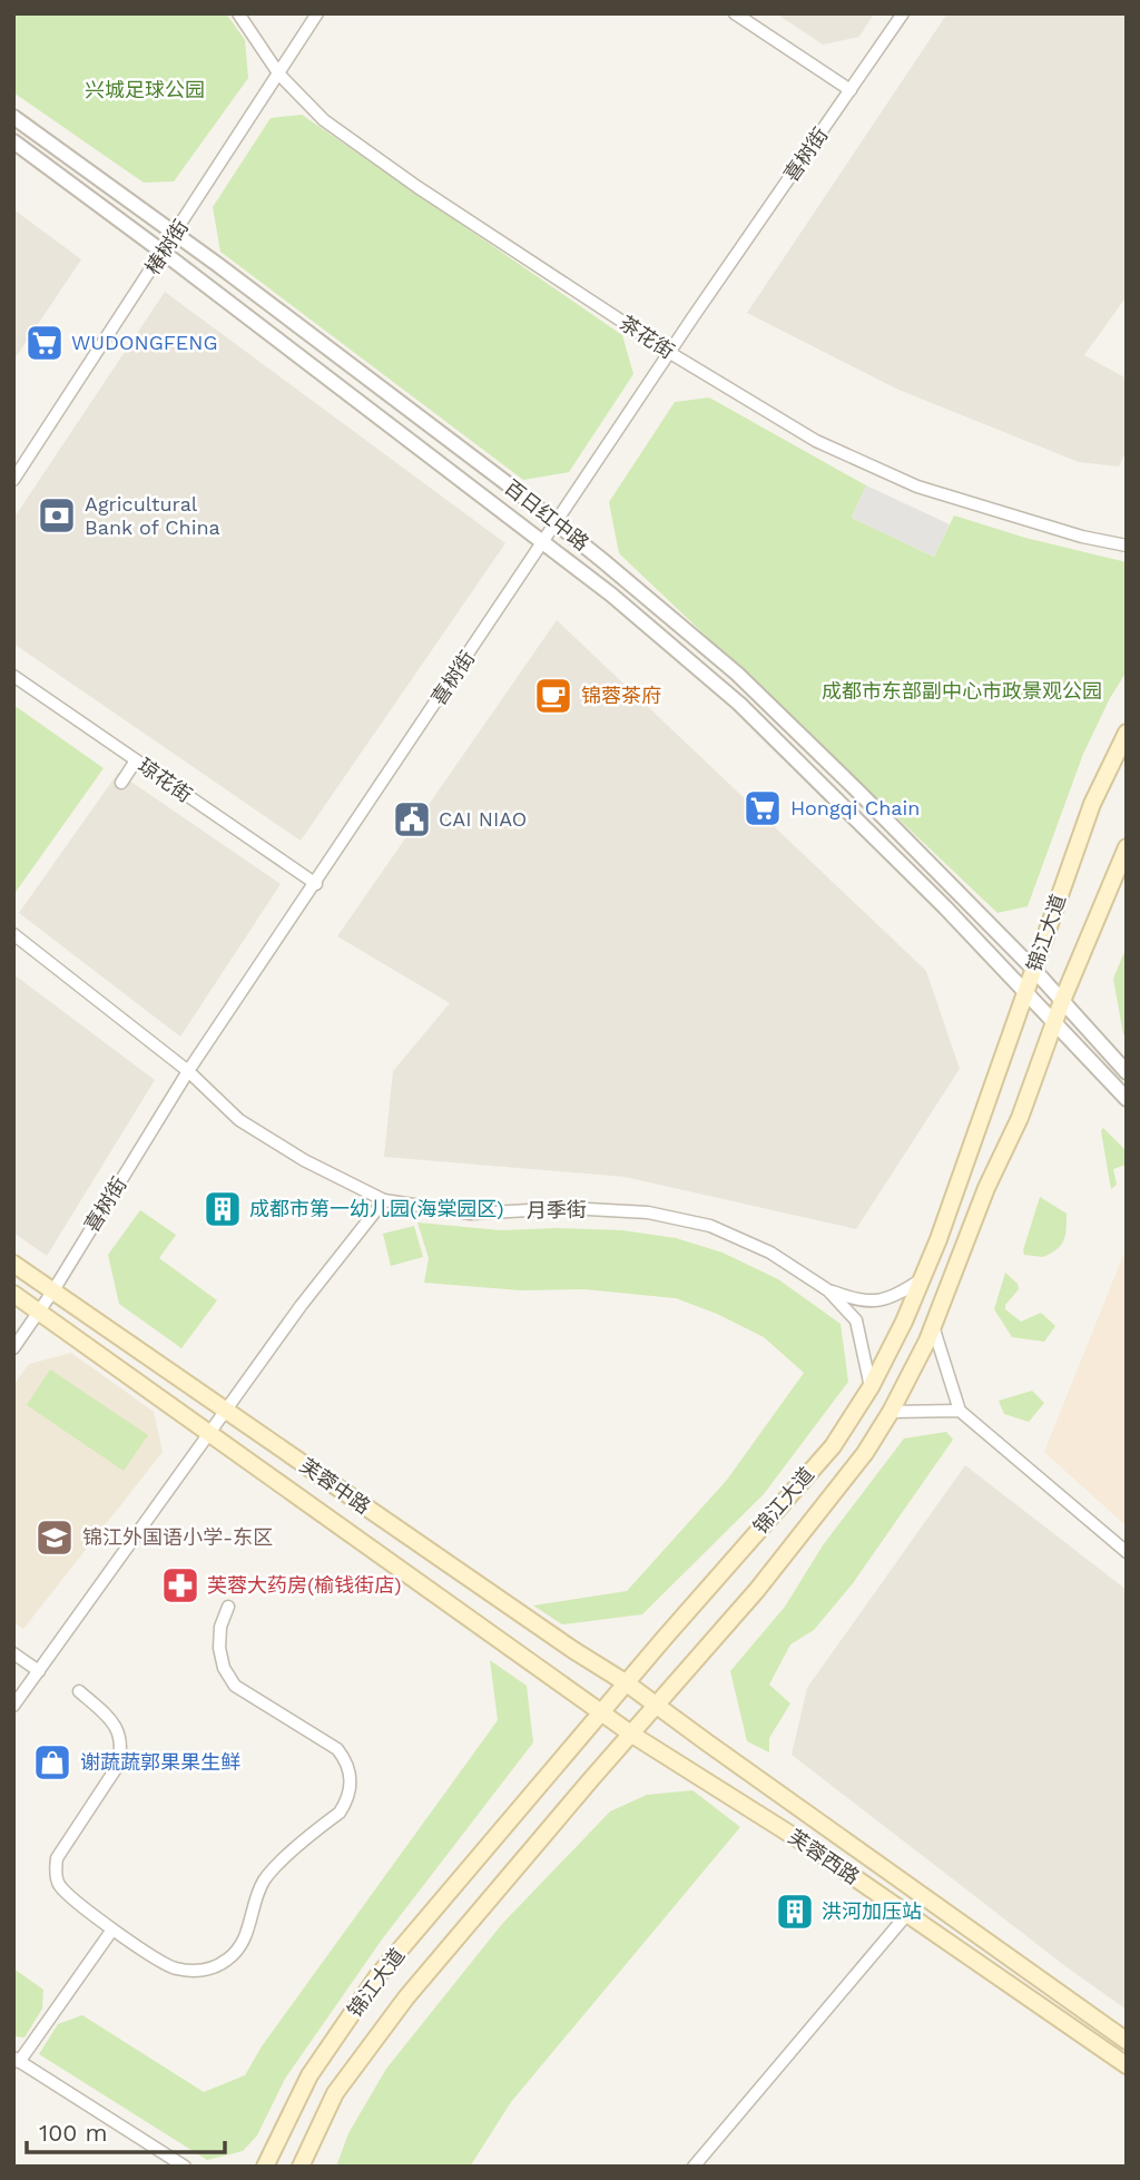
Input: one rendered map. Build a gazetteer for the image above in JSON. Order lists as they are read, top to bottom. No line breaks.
{"streets":{"main road":["锦江大道","芙蓉中路","芙蓉西路"],"street":["喜树街","椿树街","茶花街","百日红中路","琼花街","月季街"]},"crossings":[["喜树街","茶花街"],["喜树街","百日红中路"],["喜树街","琼花街"],["喜树街","月季街"],["喜树街","芙蓉中路"],["椿树街","茶花街"],["椿树街","百日红中路"],["百日红中路","锦江大道"],["锦江大道","月季街"],["锦江大道","芙蓉中路"],["锦江大道","芙蓉西路"],["芙蓉中路","芙蓉西路"]],"parks":["兴城足球公园","成都市东部副中心市政景观公园"],"places":{"supermarket":["WUDONGFENG","Hongqi Chain"],"bank":["Agricultural Bank of China"],"cafe":["锦蓉茶府"],"public building":["CAI NIAO"],"building":["成都市第一幼儿园(海棠园区)","洪河加压站"],"school or university":["锦江外国语小学-东区"],"pharmacy":["芙蓉大药房(榆钱街店)"],"shop":["谢蔬蔬郭果果生鲜"]},"scale_bar":"100 m"}
